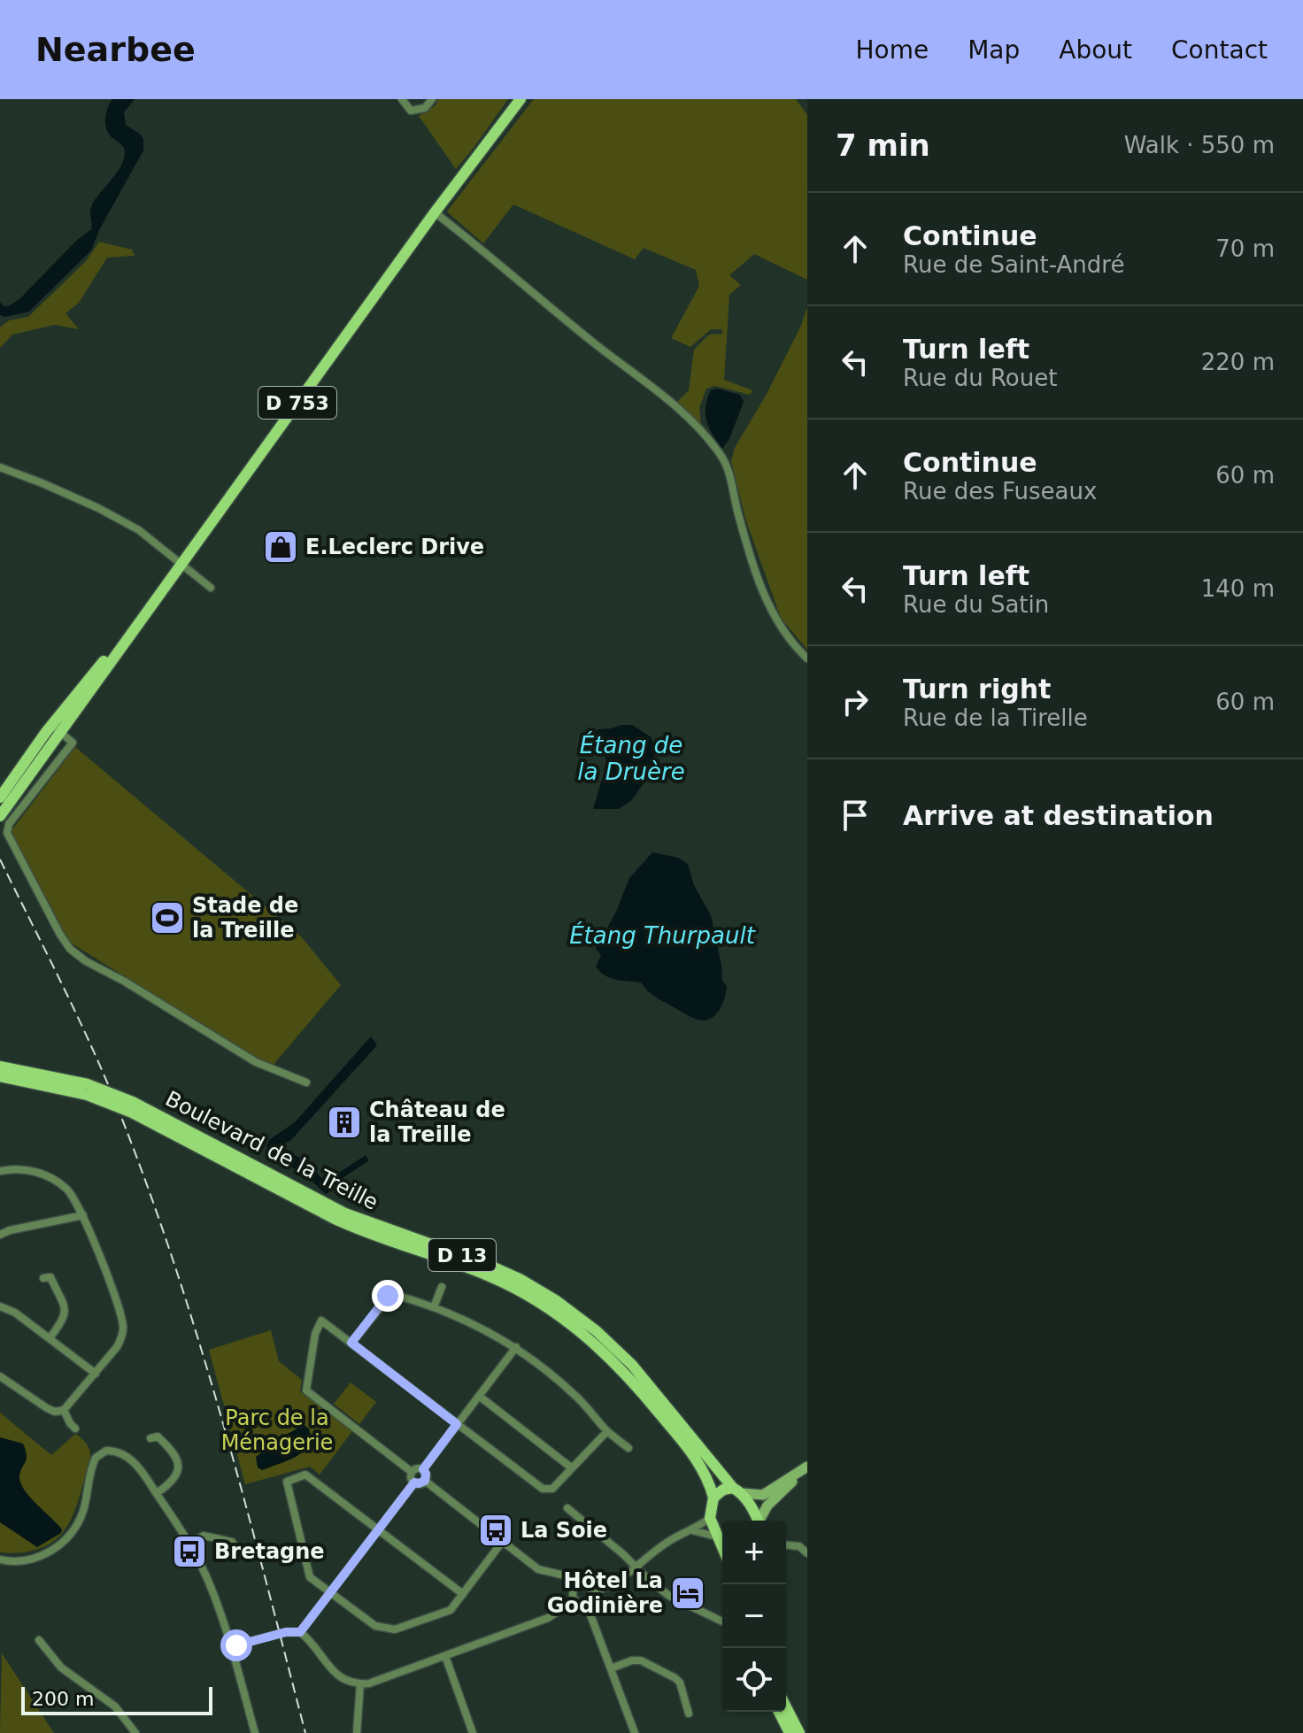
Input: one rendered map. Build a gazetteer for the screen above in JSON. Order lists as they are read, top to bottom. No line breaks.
{"streets":{"main road":["D 753","Boulevard de la Treille","D 13"]},"water":["Étang de la Druère","Étang Thurpault"],"parks":["Parc de la Ménagerie"],"places":{"shop":["E.Leclerc Drive"],"sports":["Stade de la Treille"],"building":["Château de la Treille"],"bus stop":["La Soie","Bretagne"],"hotel":["Hôtel La Godinière"]},"scale_bar":"200 m","page":{"header":"Nearbee","nav":["Home","Map","About","Contact"],"heading":["7 min","Walk · 550 m"],"list":[["Continue","Rue de Saint-André","70 m"],["Turn left","Rue du Rouet","220 m"],["Continue","Rue des Fuseaux","60 m"],["Turn left","Rue du Satin","140 m"],["Turn right","Rue de la Tirelle","60 m"],"Arrive at destination"],"map_buttons":["+","−"],"scale":"200 m"}}
